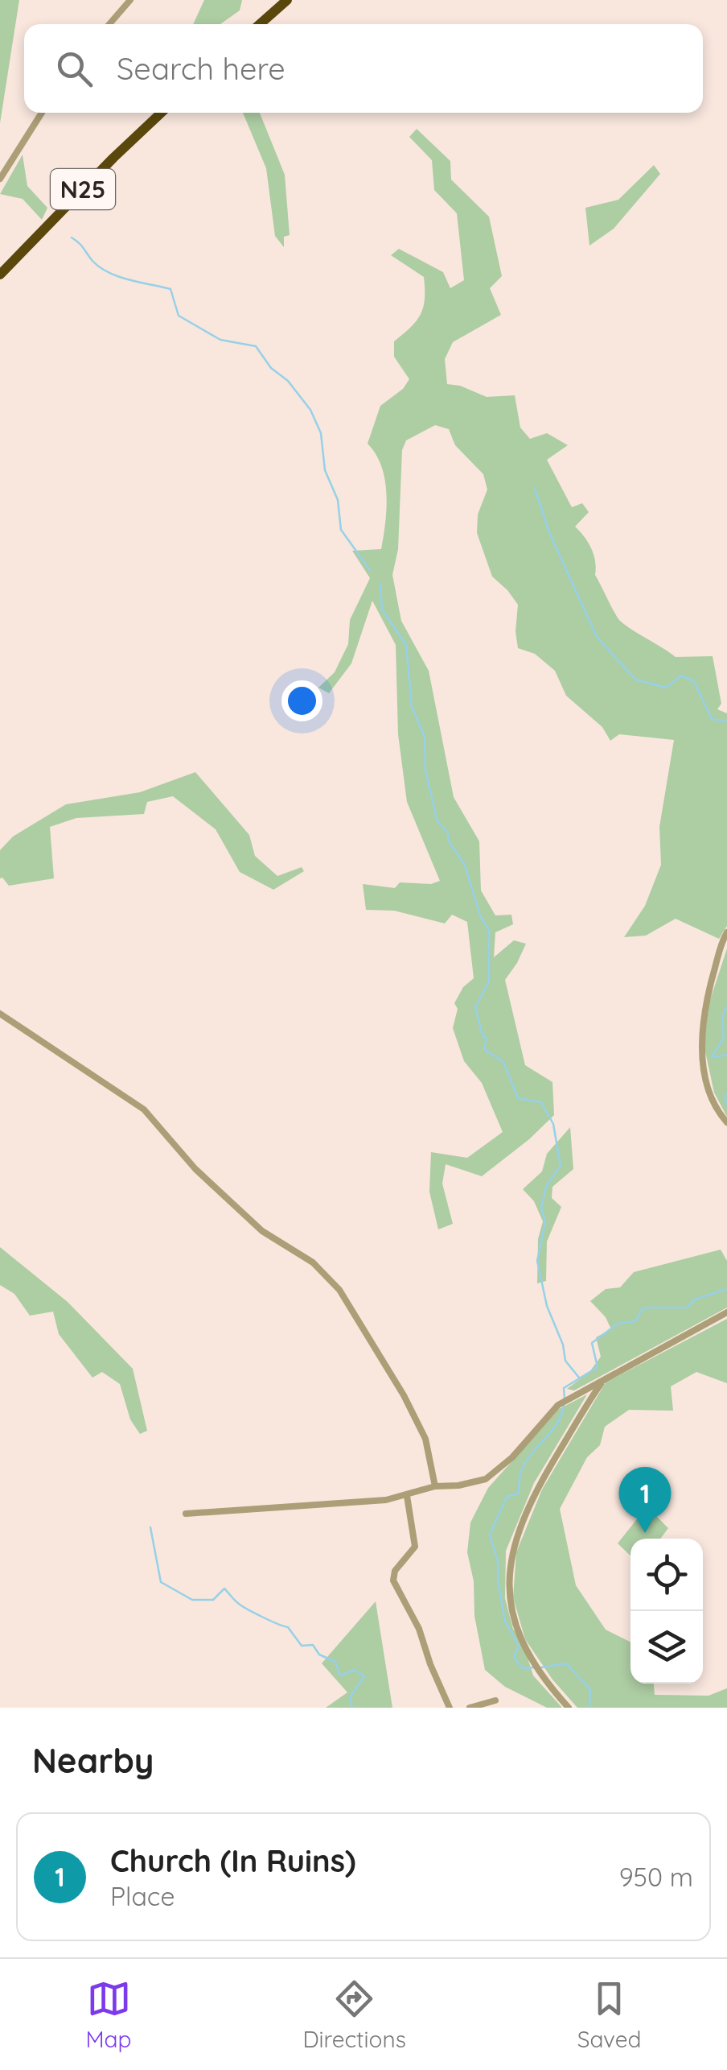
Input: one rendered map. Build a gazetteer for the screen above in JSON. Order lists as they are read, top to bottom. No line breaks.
{"streets":{"highway":["N25"]},"page":{"search":"Search here","pins":"1","heading":"Nearby","list":[{"mark":"1","name":"Church (In Ruins)","note":"Place","value":"950 m"}],"nav":["Map","Directions","Saved"]}}
